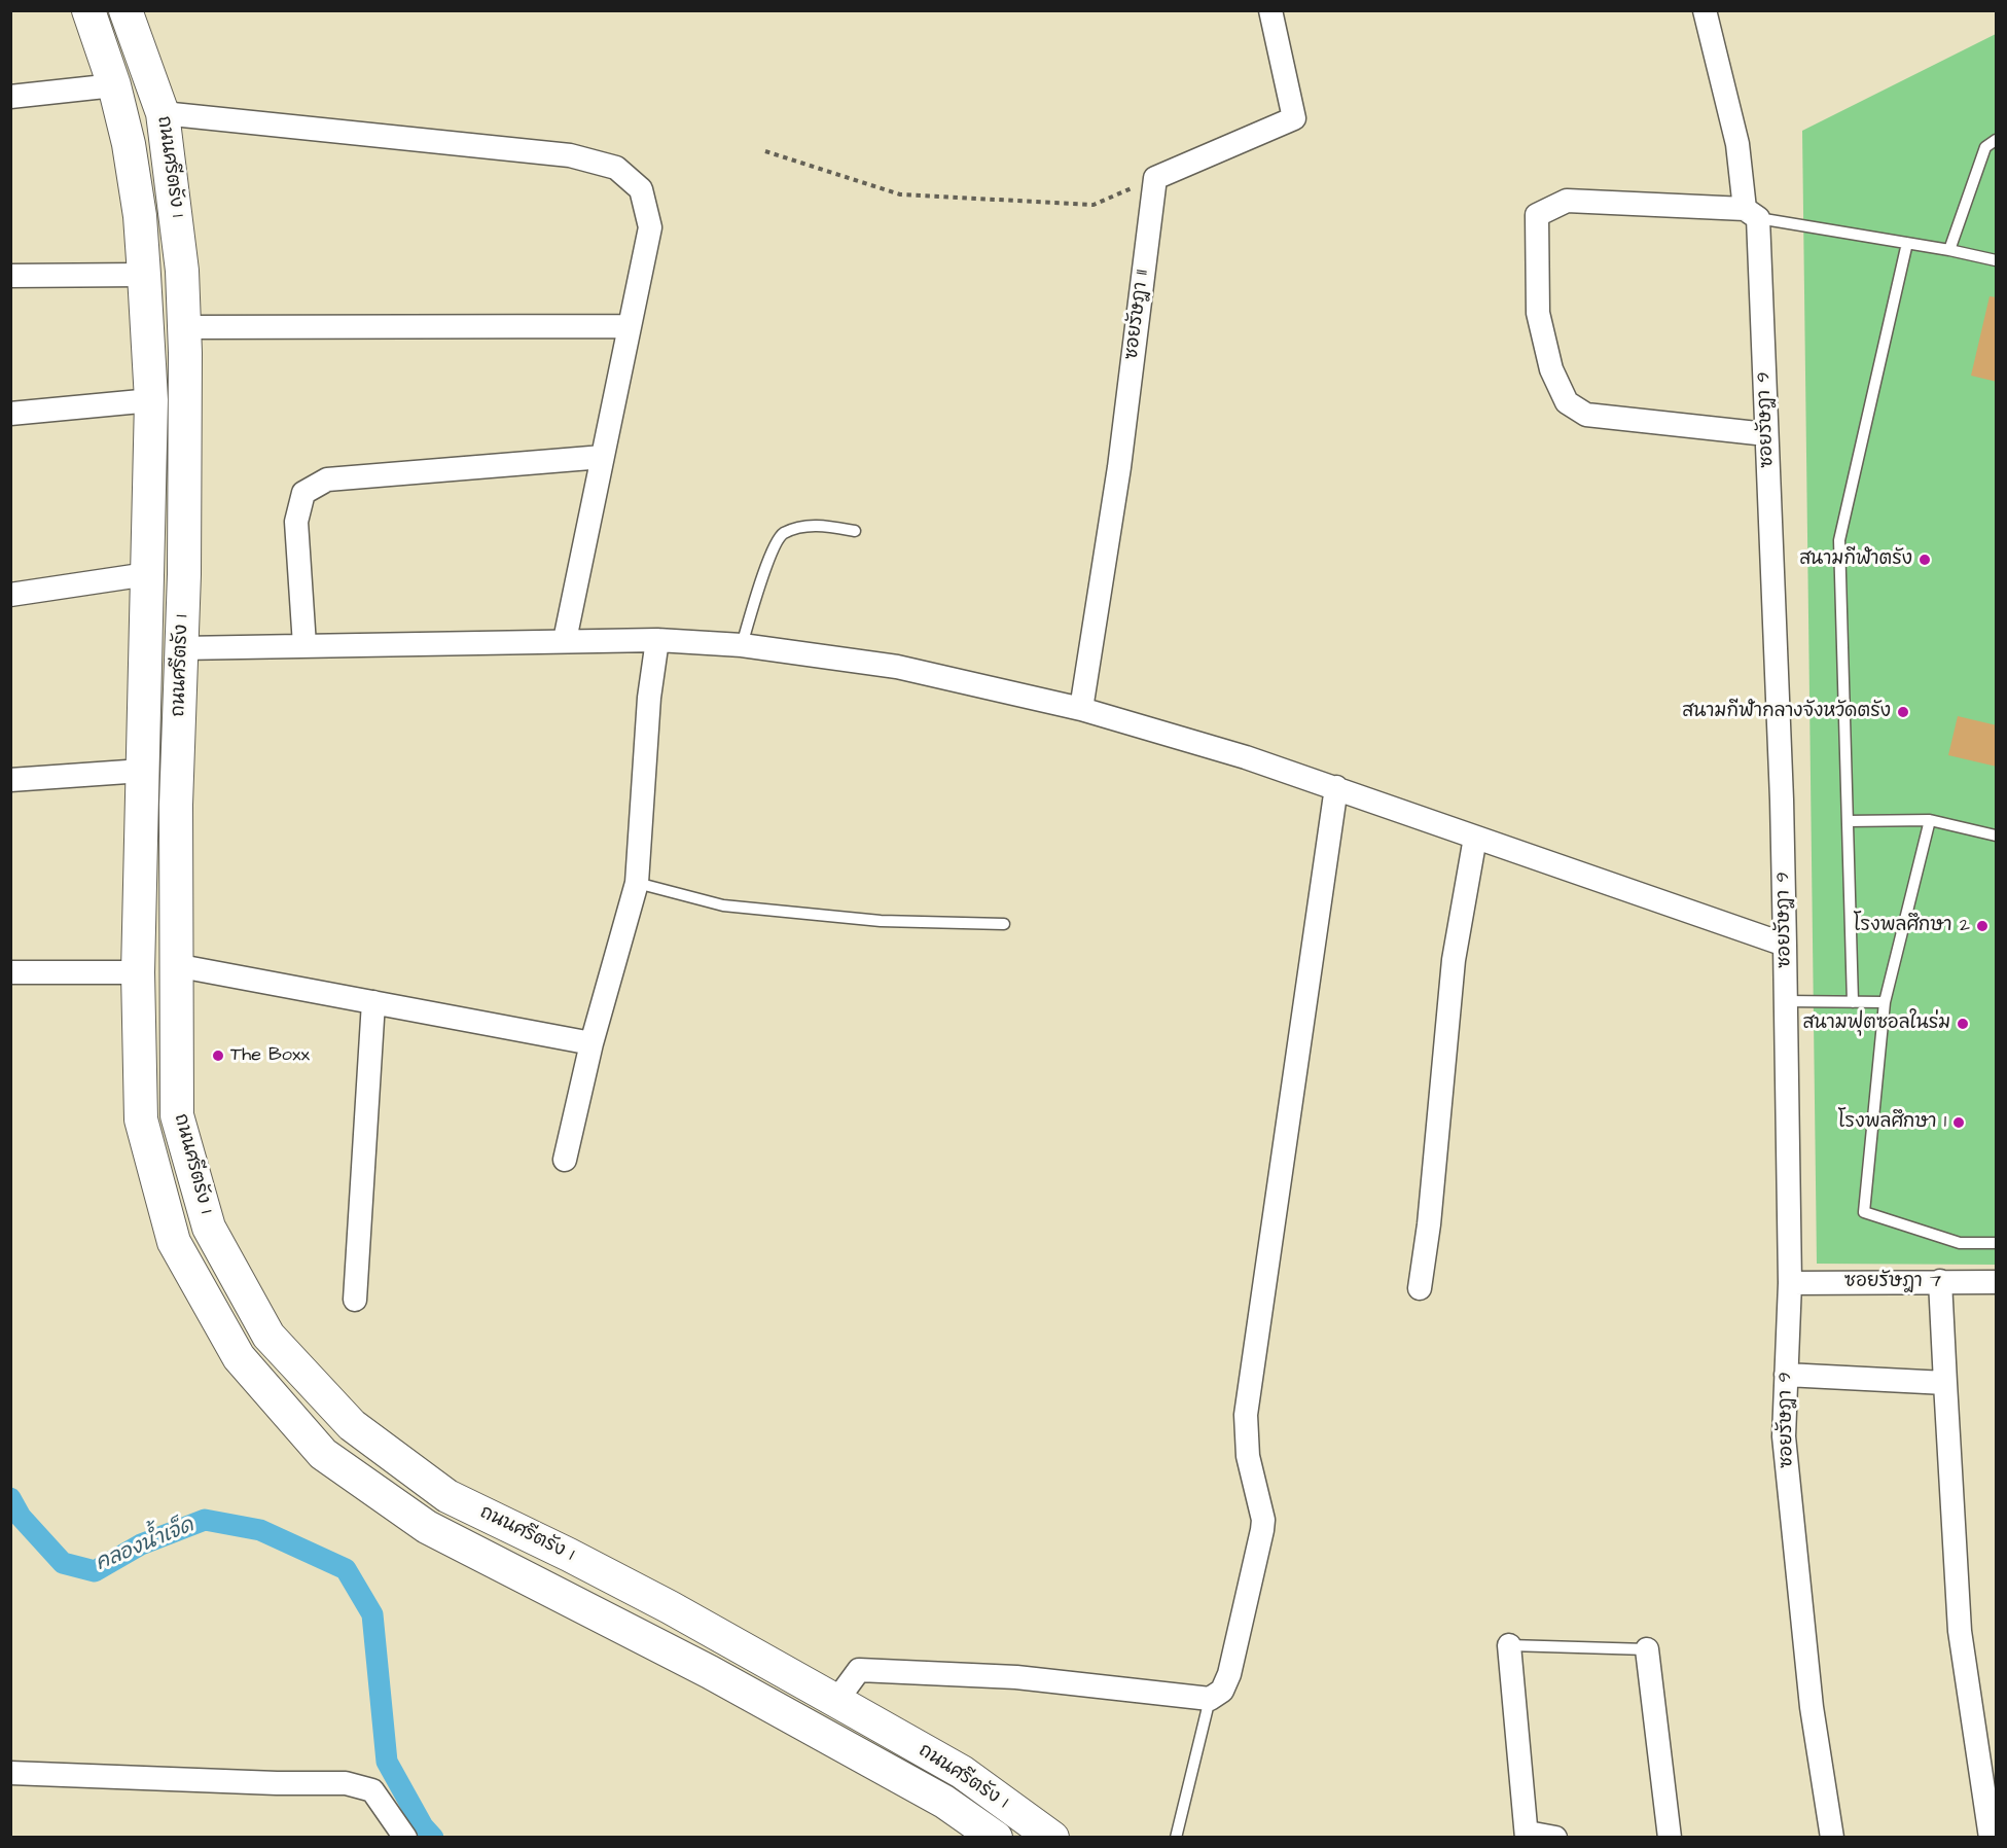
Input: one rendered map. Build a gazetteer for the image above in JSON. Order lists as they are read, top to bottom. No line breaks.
{"streets":{"street":["ถนนศรีตรัง 1","ซอยรัษฎา 11","ซอยรัษฎา 9","ซอยรัษฎา 7"]},"crossings":[["ซอยรัษฎา 9","ซอยรัษฎา 7"]],"water":["คลองน้ำเจ็ด"],"places":["สนามกีฬาตรัง","สนามกีฬากลางจังหวัดตรัง","โรงพลศึกษา 2","สนามฟุตซอลในร่ม","The Boxx","โรงพลศึกษา 1"]}
